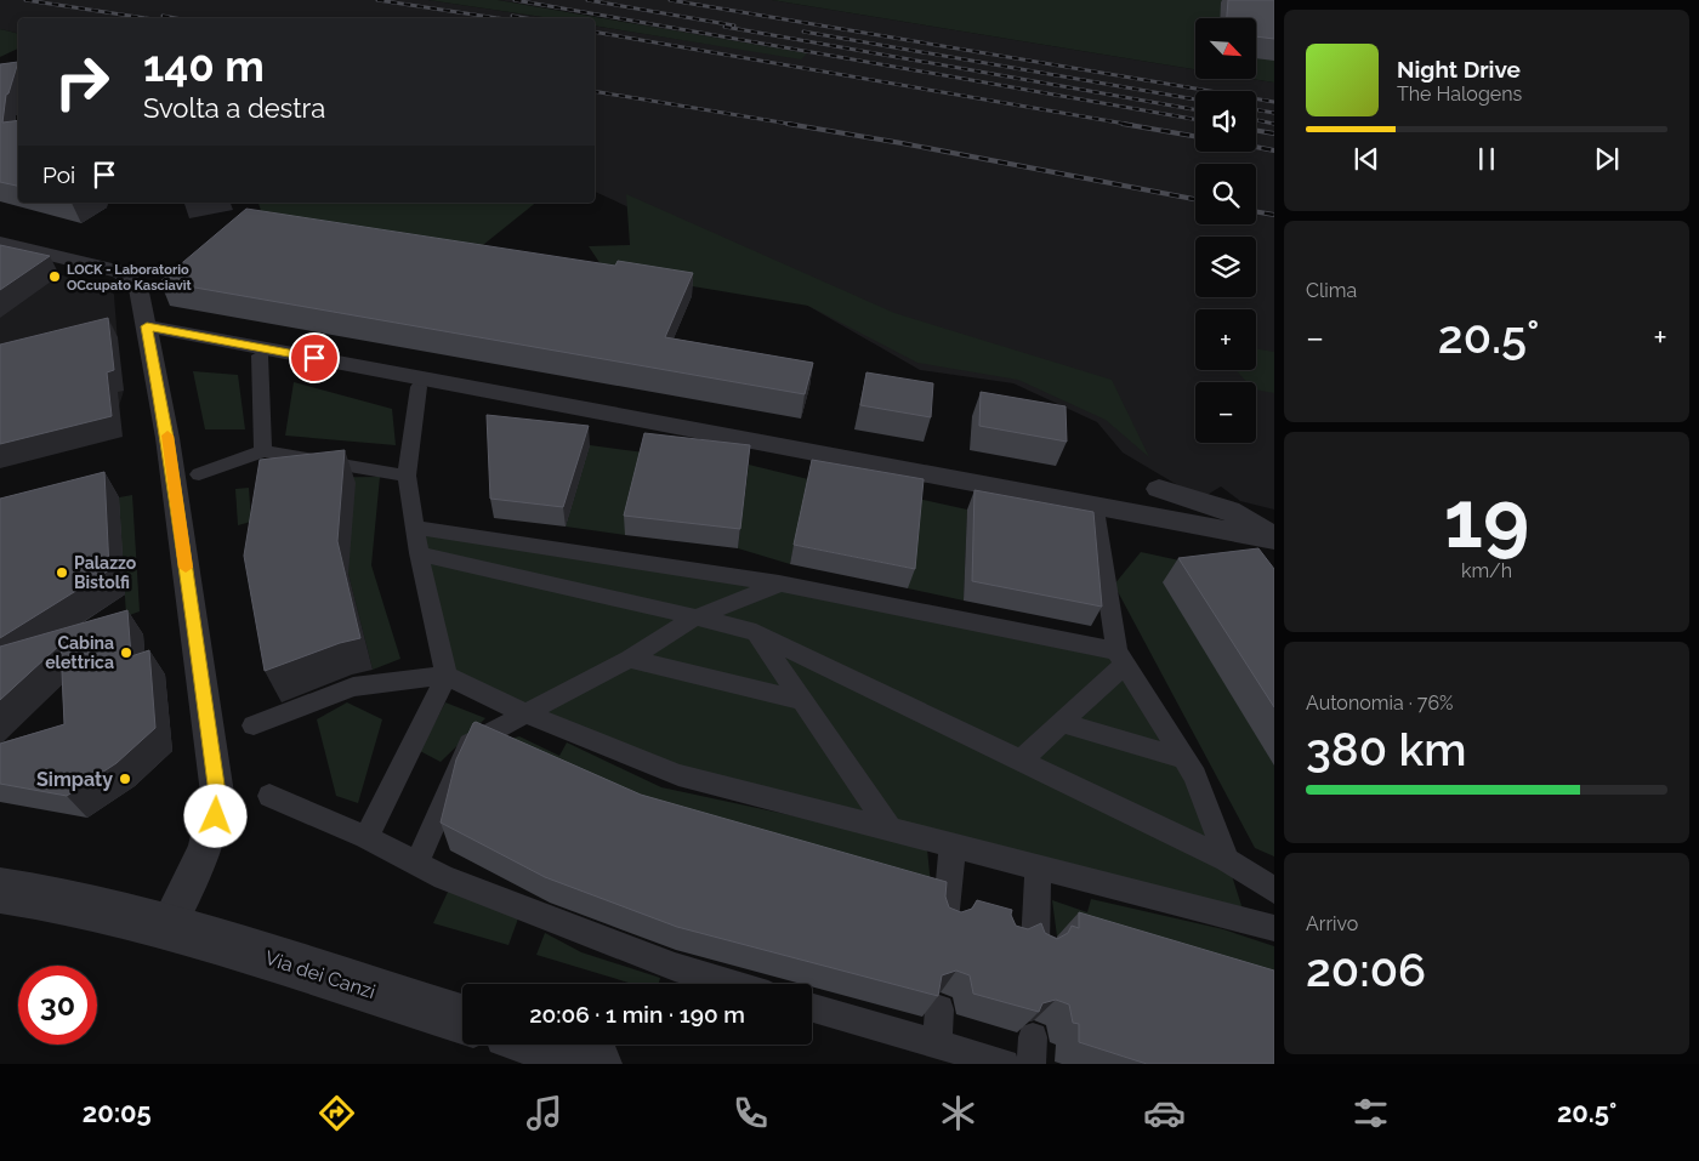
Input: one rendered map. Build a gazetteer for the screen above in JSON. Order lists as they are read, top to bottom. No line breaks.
{"streets":{"street":["Via dei Canzi"]},"places":["LOCK - Laboratorio OCcupato Kasciavìt","Palazzo Bistolfi","Cabina elettrica","Simpaty"],"north":"bottom right","page":{"map_buttons":["+","−"],"turn":["140 m","Svolta a destra"],"song":["Night Drive","The Halogens"],"then":"Poi","tile":["Clima",["19","km/h"],["Autonomia · 76%","380 km"],["Arrivo","20:06"]],"heat":["−","20.5°","+"],"limit":"30","trip":"20:06 · 1 min · 190 m","tabs":["20:05","20.5°"]}}
